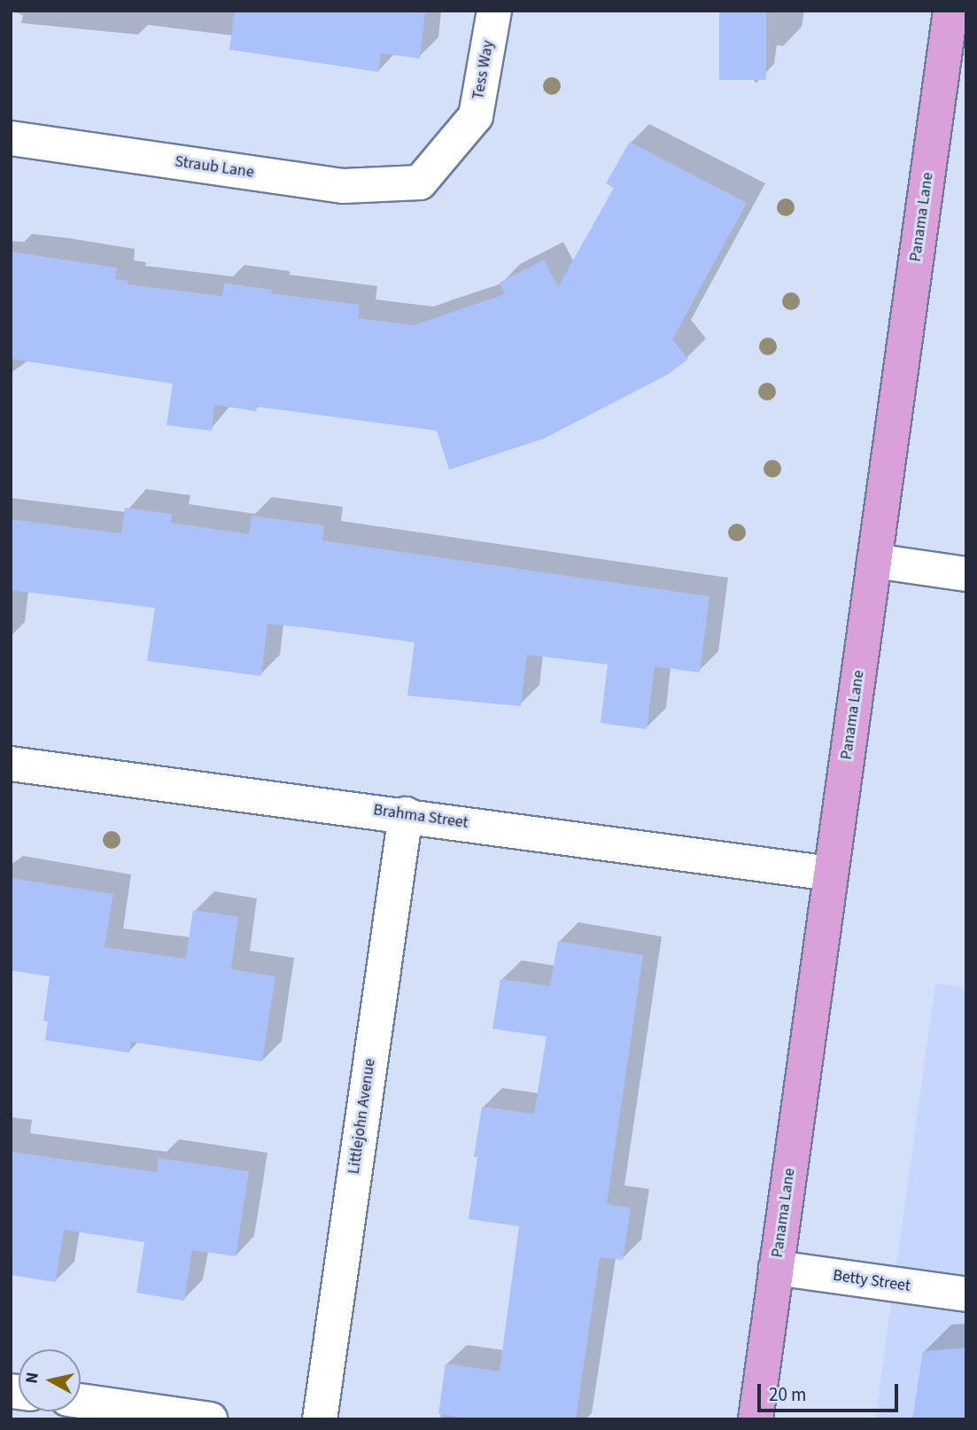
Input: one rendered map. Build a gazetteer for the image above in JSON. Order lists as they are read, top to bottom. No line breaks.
{"streets":{"main road":["Panama Lane"],"street":["Tess Way","Straub Lane","Brahma Street","Littlejohn Avenue","Betty Street"]},"crossings":[["Tess Way","Straub Lane"],["Panama Lane","Brahma Street"],["Panama Lane","Betty Street"],["Brahma Street","Littlejohn Avenue"]],"scale_bar":"20 m","north":"left"}
